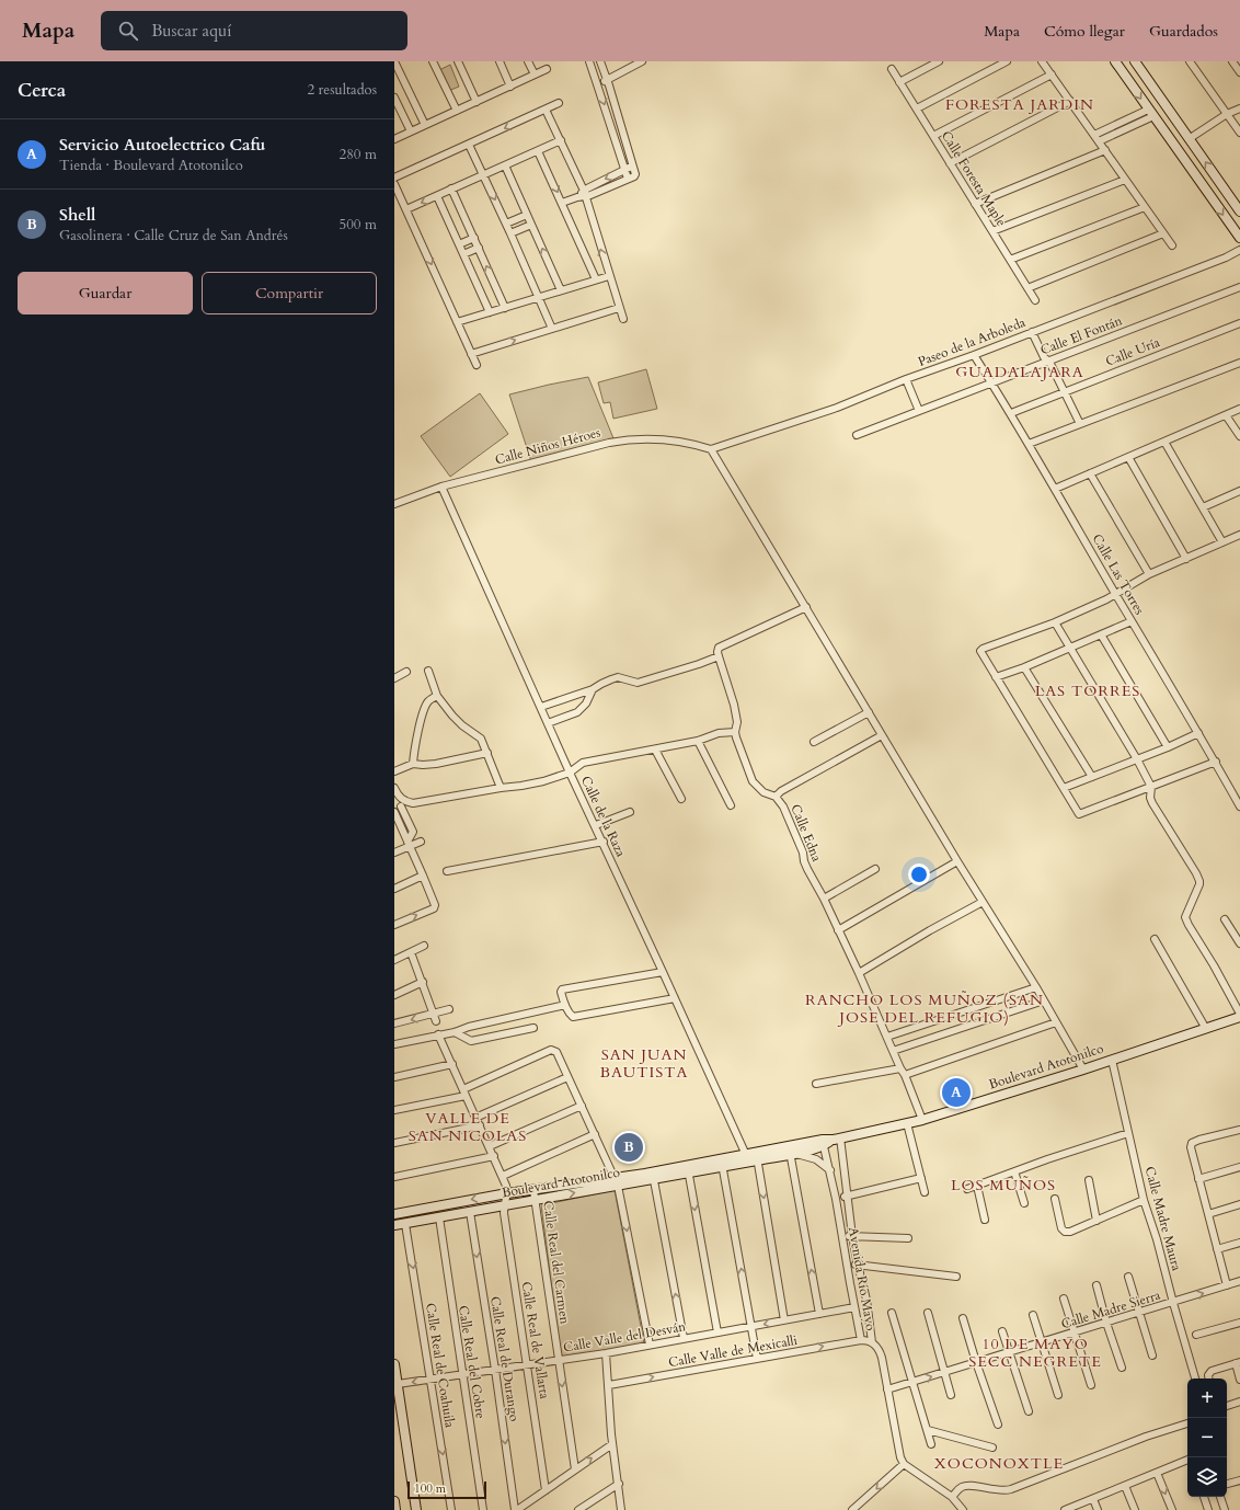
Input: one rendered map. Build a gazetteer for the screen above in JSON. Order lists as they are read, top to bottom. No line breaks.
{"streets":{"street":["Calle Foresta Maple","Calle El Fontán","Paseo de la Arboleda","Calle Uría","Calle Niños Héroes","Calle Las Torres","Calle de la Raza","Calle Edna","Boulevard Atotonilco","Calle Madre Maura","Calle Real del Carmen","Avenida Río Mayo","Calle Madre Sierra","Calle Valle del Desván","Calle Real de Vallarta","Calle Valle de Mexicalli","Calle Real de Durango","Calle Real del Cobre","Calle Real de Coahuila"]},"crossings":[["Calle El Fontán","Calle Las Torres"],["Paseo de la Arboleda","Calle Niños Héroes"],["Paseo de la Arboleda","Calle Las Torres"],["Calle Uría","Calle Las Torres"],["Calle Niños Héroes","Calle de la Raza"],["Calle de la Raza","Boulevard Atotonilco"],["Calle Edna","Boulevard Atotonilco"],["Boulevard Atotonilco","Calle Madre Maura"],["Boulevard Atotonilco","Calle Real del Carmen"],["Boulevard Atotonilco","Avenida Río Mayo"],["Boulevard Atotonilco","Calle Real de Vallarta"],["Boulevard Atotonilco","Calle Real de Durango"],["Boulevard Atotonilco","Calle Real del Cobre"],["Boulevard Atotonilco","Calle Real de Coahuila"],["Calle Madre Maura","Calle Madre Sierra"],["Calle Real del Carmen","Calle Valle del Desván"],["Avenida Río Mayo","Calle Madre Sierra"],["Avenida Río Mayo","Calle Valle del Desván"],["Avenida Río Mayo","Calle Valle de Mexicalli"],["Calle Valle del Desván","Calle Real de Vallarta"],["Calle Valle del Desván","Calle Real de Durango"],["Calle Valle del Desván","Calle Real del Cobre"],["Calle Valle del Desván","Calle Real de Coahuila"]],"one_way":["Calle Valle de Mexicalli","Calle Real de Durango"],"districts":["FORESTA JARDIN","GUADALAJARA","LAS TORRES","RANCHO LOS MUÑOZ (SAN JOSE DEL REFUGIO)","SAN JUAN BAUTISTA","VALLE DE SAN NICOLAS","LOS MUÑOS","10 DE MAYO SECC NEGRETE","XOCONOXTLE"],"scale_bar":"100 m","page":{"header":"Mapa","search":"Buscar aquí","nav":["Mapa","Cómo llegar","Guardados"],"heading":["Cerca","2 resultados"],"list":[{"mark":"A","name":"Servicio Autoelectrico Cafu","note":"Tienda · Boulevard Atotonilco","value":"280 m"},{"mark":"B","name":"Shell","note":"Gasolinera · Calle Cruz de San Andrés","value":"500 m"}],"buttons":["Guardar","Compartir"],"pins":["A","B"],"map_buttons":["+","−"],"scale":"100 m"}}
